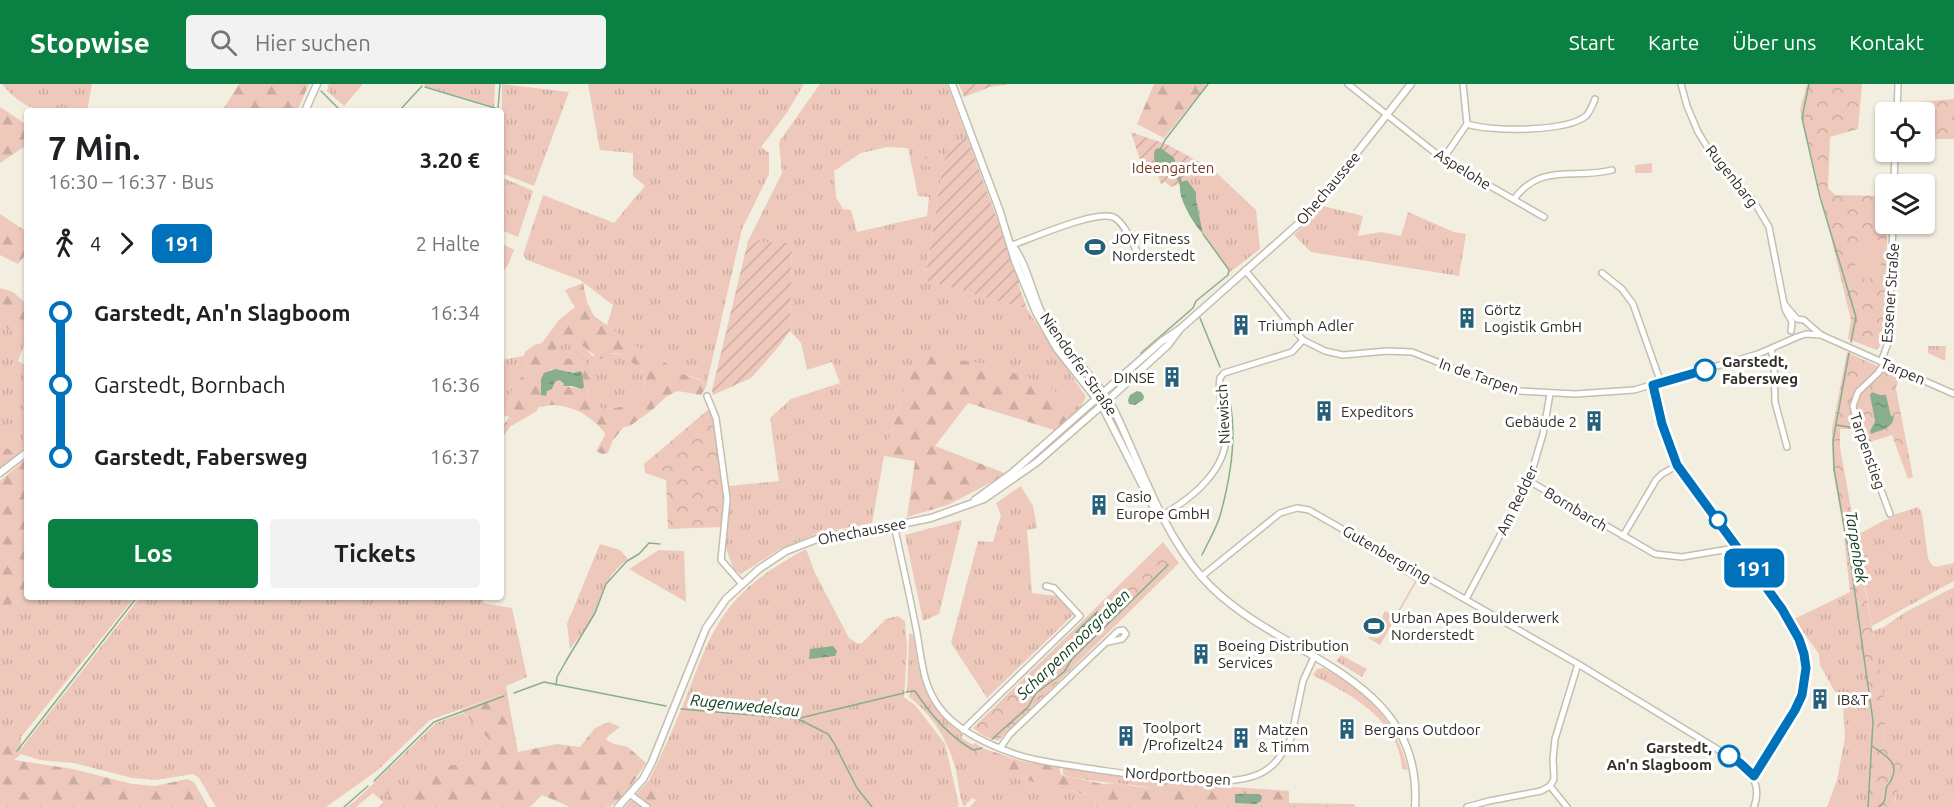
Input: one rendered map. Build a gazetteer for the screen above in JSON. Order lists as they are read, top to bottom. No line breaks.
{"streets":{"main road":["Ohechaussee","Niendorfer Straße"],"street":["Aspelohe","Rugenbarg","Essener Straße","Tarpen","In de Tarpen","Niewisch","Tarpenstieg","Am Redder","Bornbarch","Gutenbergring","Nordportbogen"]},"crossings":[["Aspelohe","Ohechaussee"],["Rugenbarg","In de Tarpen"],["Ohechaussee","Niendorfer Straße"],["Ohechaussee","In de Tarpen"],["Ohechaussee","Nordportbogen"],["Essener Straße","Tarpen"],["Essener Straße","Tarpenstieg"],["Niendorfer Straße","Niewisch"],["Niendorfer Straße","Gutenbergring"],["Niendorfer Straße","Nordportbogen"],["Tarpen","Tarpenstieg"],["In de Tarpen","Niewisch"],["In de Tarpen","Am Redder"],["Am Redder","Bornbarch"],["Am Redder","Gutenbergring"]],"water":["Tarpenbek","Scharpenmoorgraben","Rugenwedelsau"],"parks":["Ideengarten"],"places":{"sports":["JOY Fitness Norderstedt","Urban Apes Boulderwerk Norderstedt"],"building":["Görtz Logistik GmbH","Triumph Adler","DINSE","Expeditors","Gebäude 2","Casio Europe GmbH","Boeing Distribution Services","IB&T","Bergans Outdoor","Toolport /Profizelt24","Matzen & Timm"],"other":["Garstedt, Fabersweg","Garstedt, An'n Slagboom"]},"lines":["bus line 191"],"page":{"header":"Stopwise","search":"Hier suchen","nav":["Start","Karte","Über uns","Kontakt"],"on_map":"191","heading":["7 Min.","16:30 – 16:37 · Bus","3.20 €"],"legs":["4","191","2 Halte"],"list":[{"name":"Garstedt, An'n Slagboom","value":"16:34"},{"name":"Garstedt, Bornbach","value":"16:36"},{"name":"Garstedt, Fabersweg","value":"16:37"}],"buttons":["Los","Tickets"]}}
